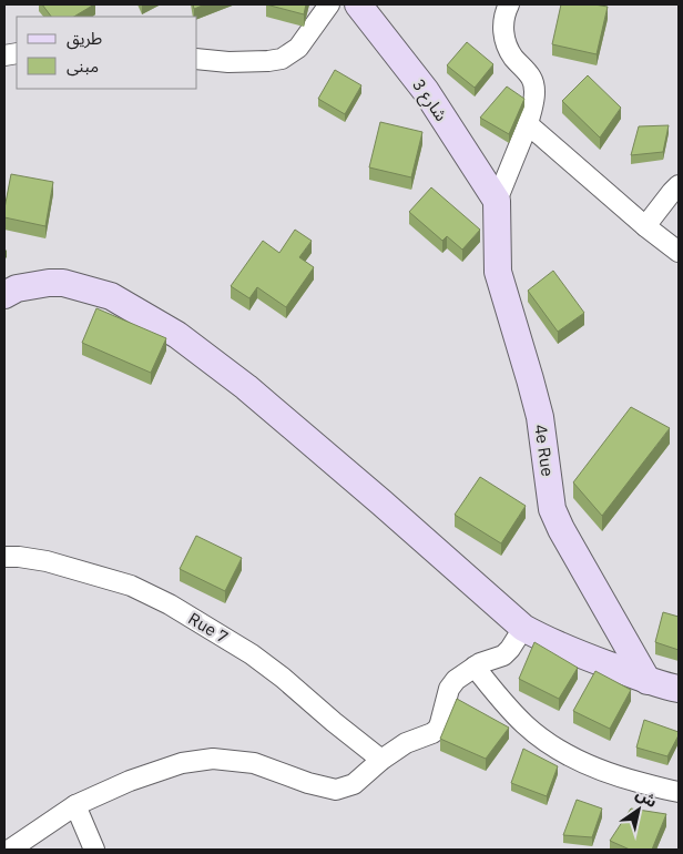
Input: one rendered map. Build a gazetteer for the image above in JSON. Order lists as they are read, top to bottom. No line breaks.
{"streets":{"street":["شارع 3","4e Rue","Rue 7"]},"crossings":[["شارع 3","4e Rue"]],"legend":["طريق","مبنى"],"north":"top right"}
